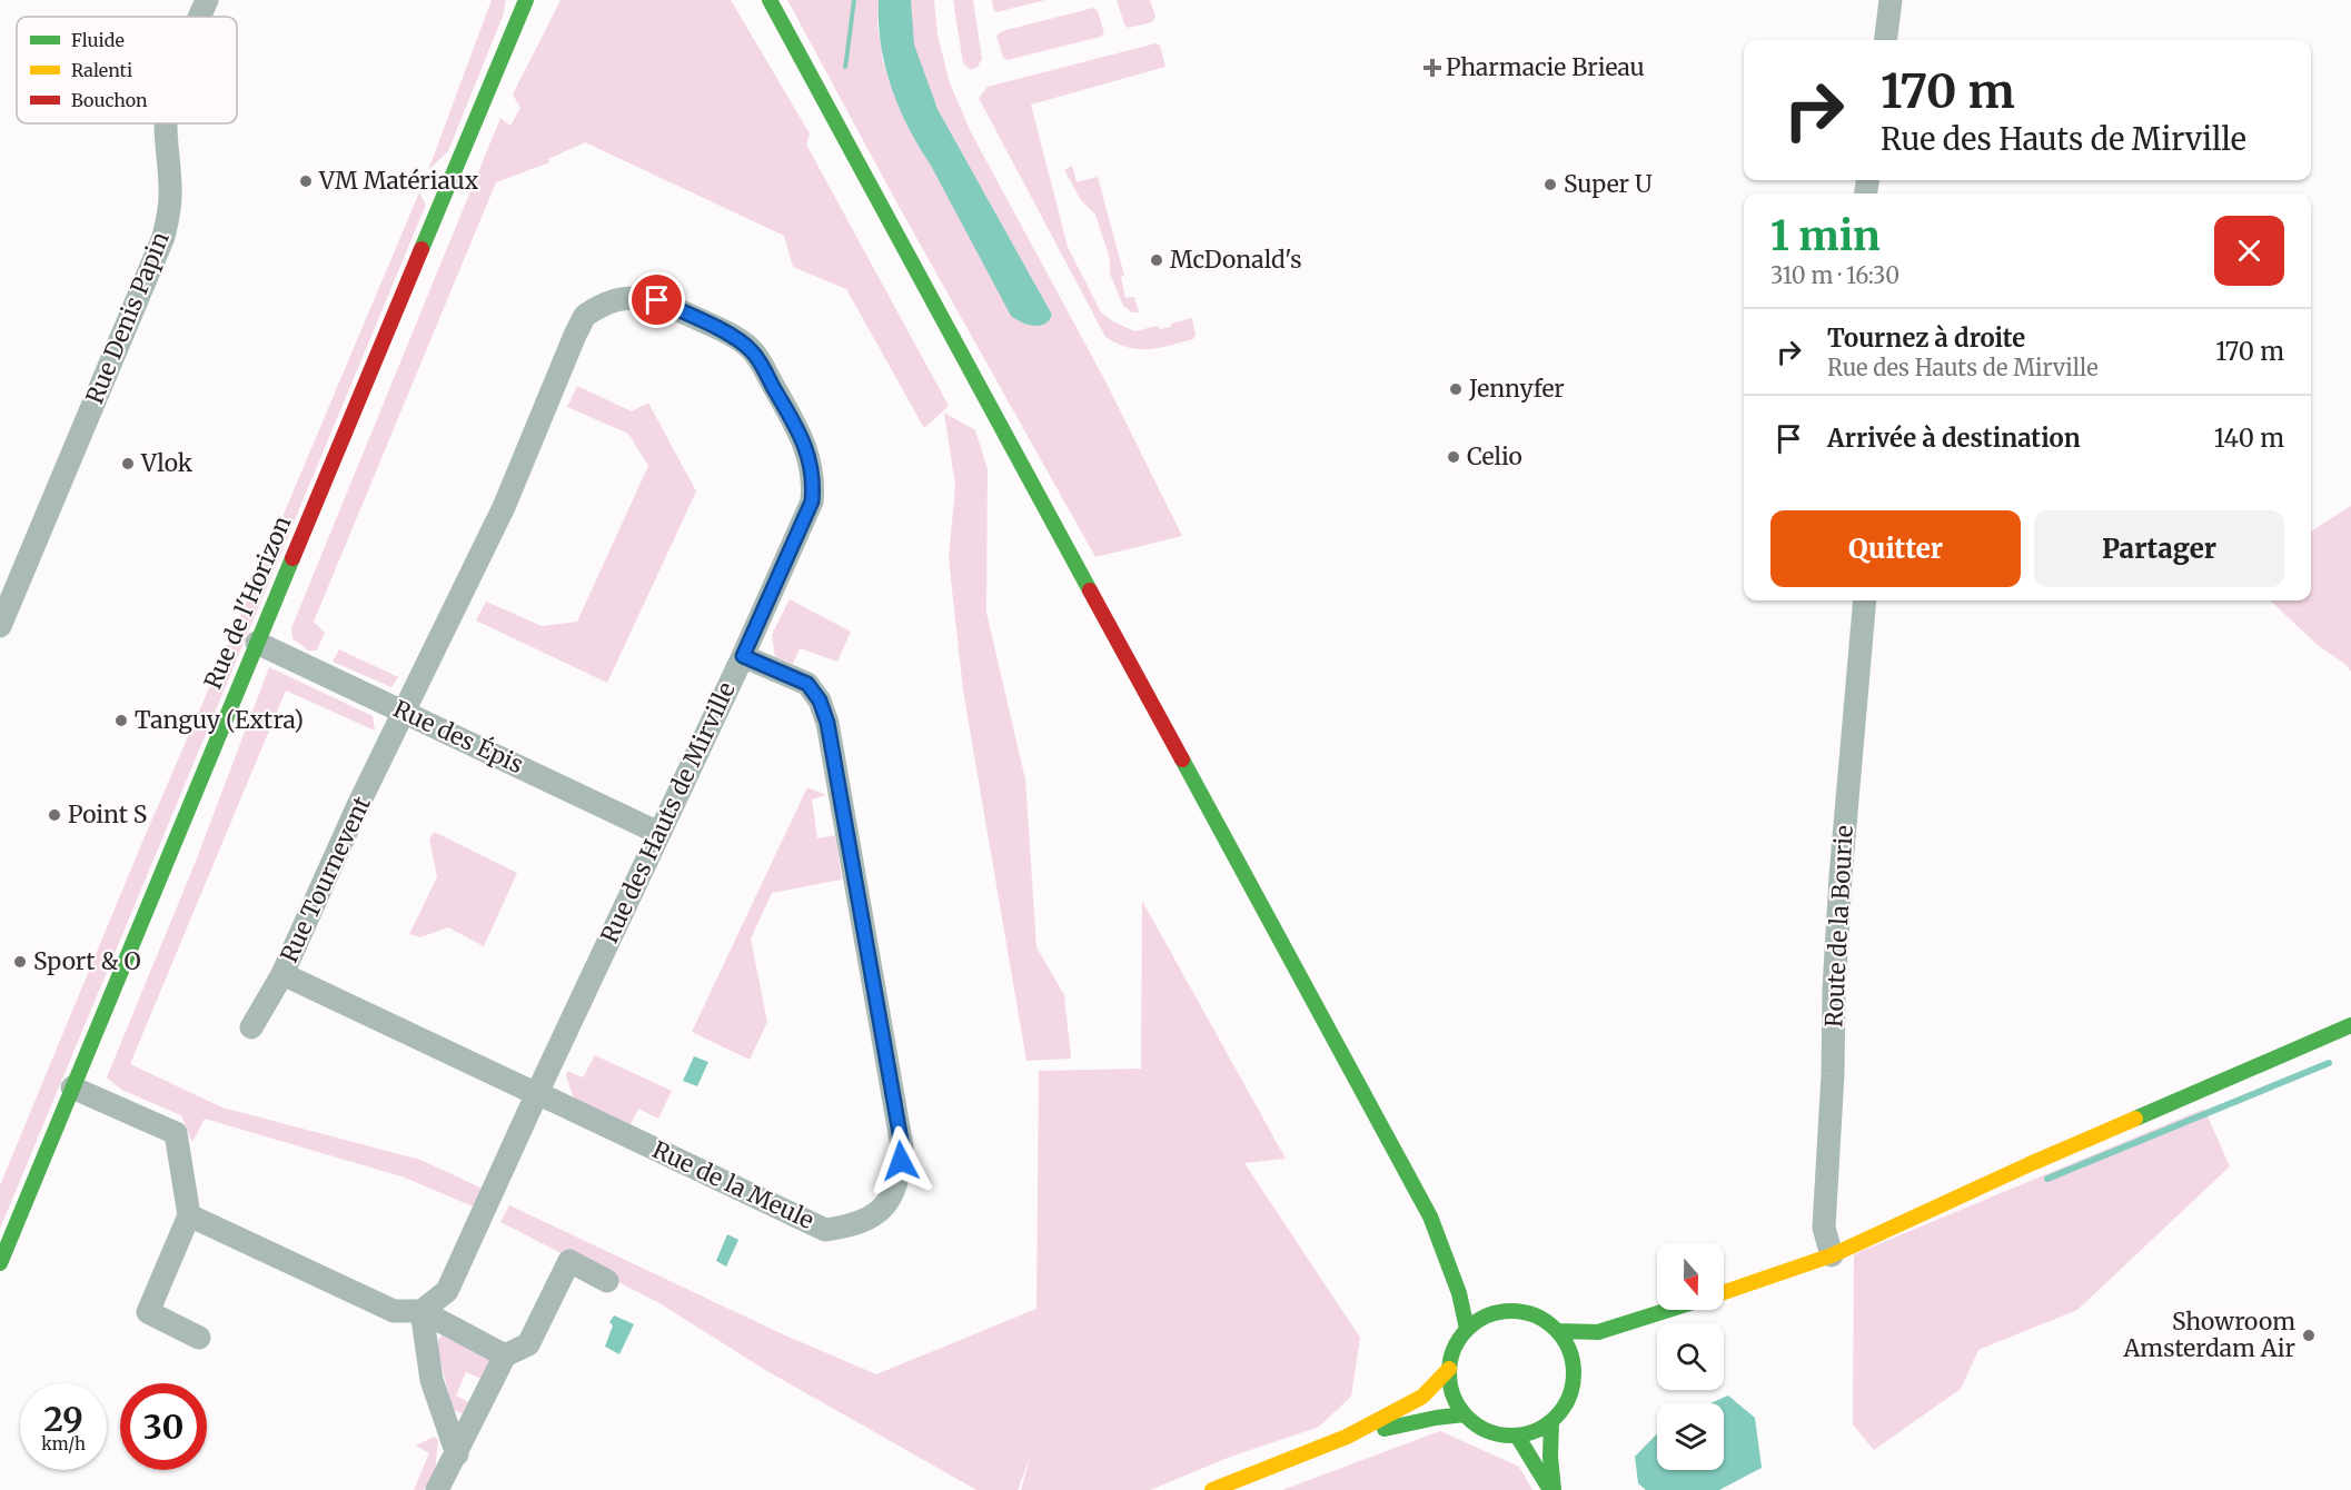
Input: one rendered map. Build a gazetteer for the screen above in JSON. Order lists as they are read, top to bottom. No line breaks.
{"streets":{"main road":["Rue de l'Horizon"],"street":["Rue Denis Papin","Rue des Épis","Rue des Hauts de Mirville","Rue Tournevent","Route de la Bourie","Rue de la Meule"]},"crossings":[["Rue de l'Horizon","Rue des Épis"],["Rue des Épis","Rue des Hauts de Mirville"],["Rue des Épis","Rue Tournevent"],["Rue des Hauts de Mirville","Rue Tournevent"],["Rue des Hauts de Mirville","Rue de la Meule"],["Rue Tournevent","Rue de la Meule"]],"places":{"health":["Pharmacie Brieau"],"other":["VM Matériaux","Super U","McDonald's","Jennyfer","Celio","Vlok","Tanguy (Extra)","Point S","Sport & O","Showroom Amsterdam Air"]},"legend":["Fluide","Ralenti","Bouchon"],"north":"bottom","page":{"turn":["170 m","Rue des Hauts de Mirville"],"heading":["1 min","310 m · 16:30"],"list":[{"name":"Tournez à droite","note":"Rue des Hauts de Mirville","value":"170 m"},{"name":"Arrivée à destination","value":"140 m"}],"buttons":["Quitter","Partager"],"speed":"29 km/h","limit":"30"}}
